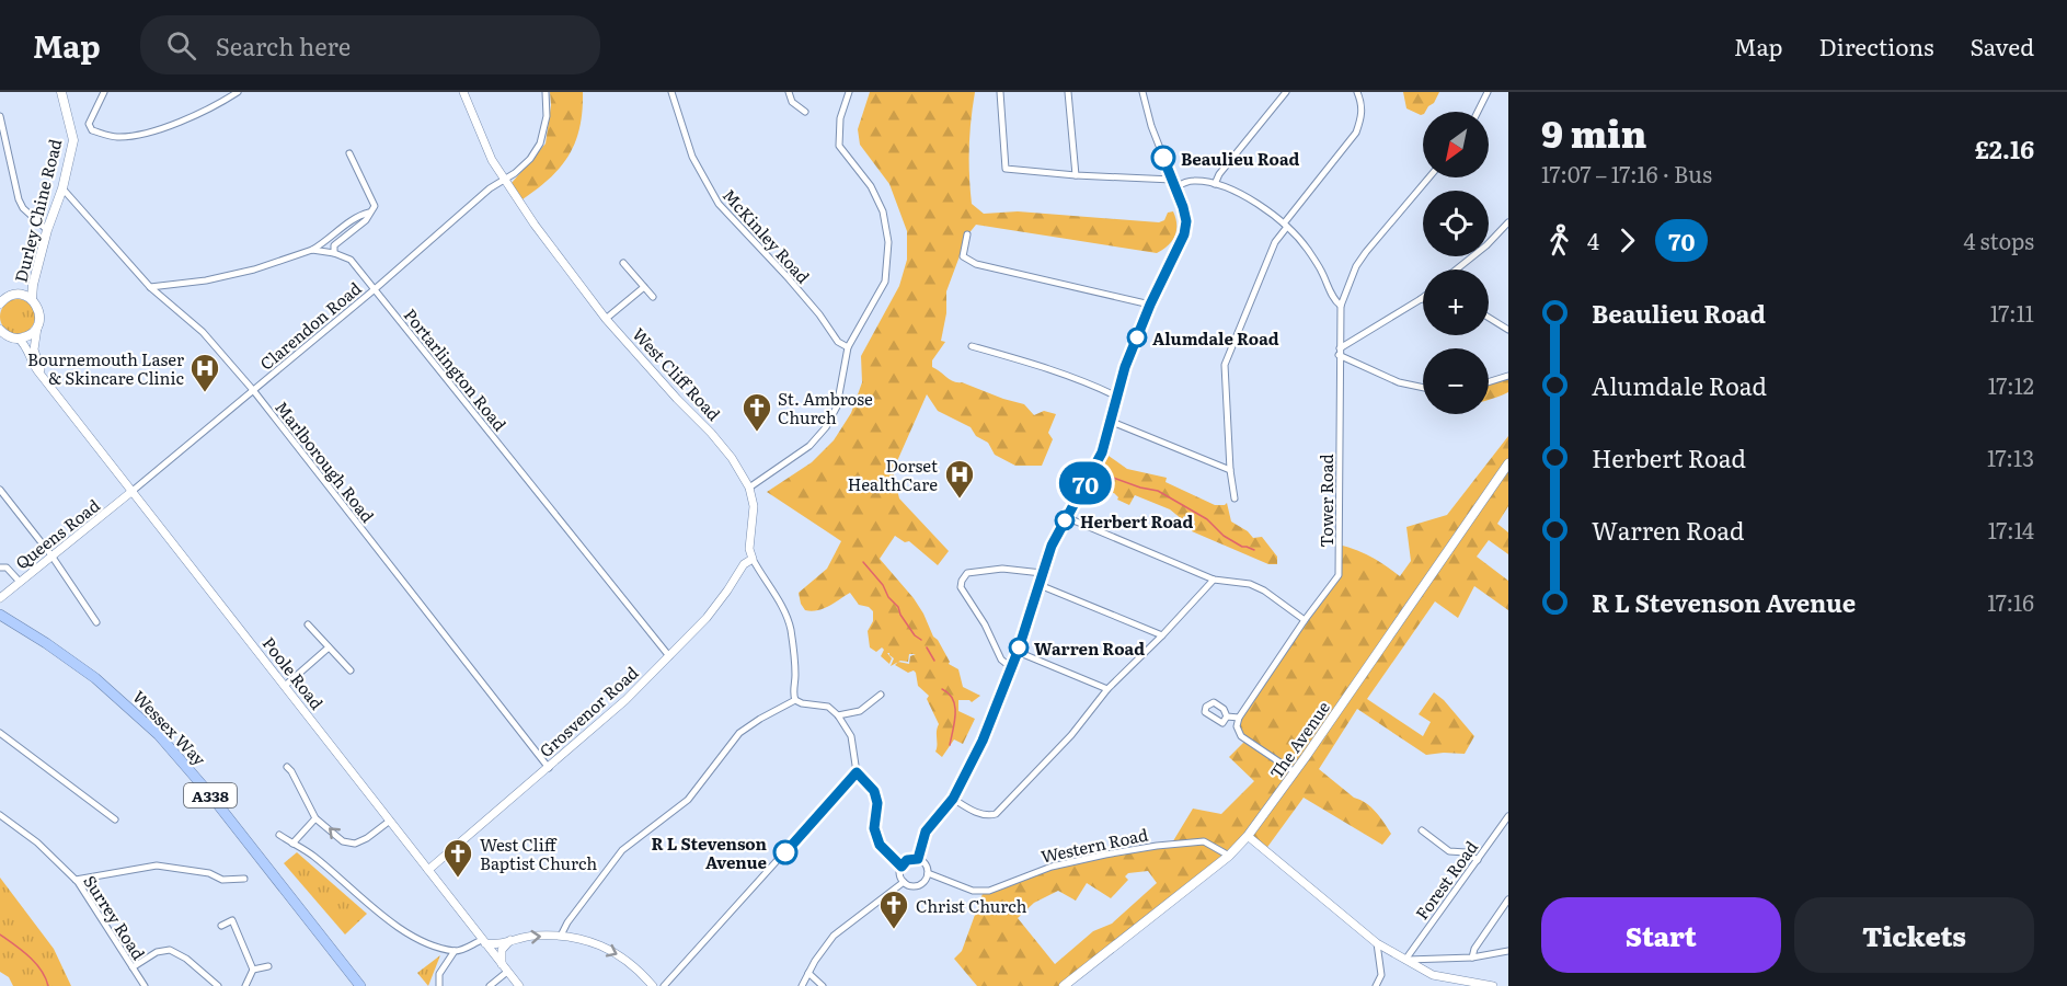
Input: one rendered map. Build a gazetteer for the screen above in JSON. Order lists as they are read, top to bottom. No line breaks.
{"streets":{"highway":["Wessex Way","A338"],"main road":["Durley Chine Road","The Avenue"],"street":["McKinley Road","Clarendon Road","Portarlington Road","West Cliff Road","Marlborough Road","Tower Road","Queens Road","Poole Road","Grosvenor Road","Western Road","Forest Road","Surrey Road"]},"crossings":[["Durley Chine Road","Marlborough Road"],["Clarendon Road","Portarlington Road"],["Clarendon Road","West Cliff Road"],["Clarendon Road","Marlborough Road"],["Clarendon Road","Queens Road"],["Clarendon Road","Poole Road"],["Portarlington Road","Marlborough Road"],["Portarlington Road","Grosvenor Road"],["West Cliff Road","Grosvenor Road"],["Marlborough Road","Grosvenor Road"],["Queens Road","Poole Road"],["Poole Road","Grosvenor Road"],["The Avenue","Western Road"]],"places":{"other":["Beaulieu Road","Alumdale Road","Herbert Road","Warren Road","R L Stevenson Avenue"],"hospital":["Bournemouth Laser & Skincare Clinic","Dorset HealthCare"],"church":["St. Ambrose Church","West Cliff Baptist Church","Christ Church"]},"lines":["bus line 70"],"north":"bottom left","page":{"header":"Map","search":"Search here","nav":["Map","Directions","Saved"],"on_map":"70","heading":["9 min","17:07 – 17:16 · Bus","£2.16"],"map_buttons":["+","−"],"legs":["4","70","4 stops"],"list":[{"name":"Beaulieu Road","value":"17:11"},{"name":"Alumdale Road","value":"17:12"},{"name":"Herbert Road","value":"17:13"},{"name":"Warren Road","value":"17:14"},{"name":"R L Stevenson Avenue","value":"17:16"}],"buttons":["Start","Tickets"]}}
